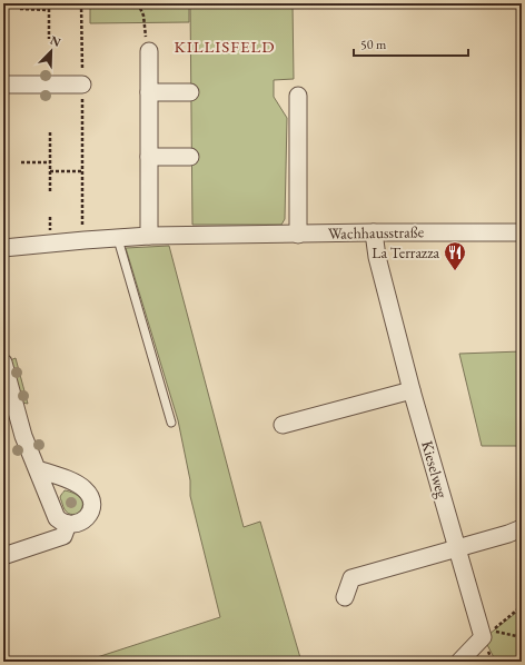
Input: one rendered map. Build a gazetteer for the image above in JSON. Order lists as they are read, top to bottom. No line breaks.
{"streets":{"street":["Wachhausstraße","Kieselweg"]},"crossings":[["Wachhausstraße","Kieselweg"]],"districts":["KILLISFELD"],"places":{"restaurant":["La Terrazza"]},"scale_bar":"50 m","north":"top right"}
